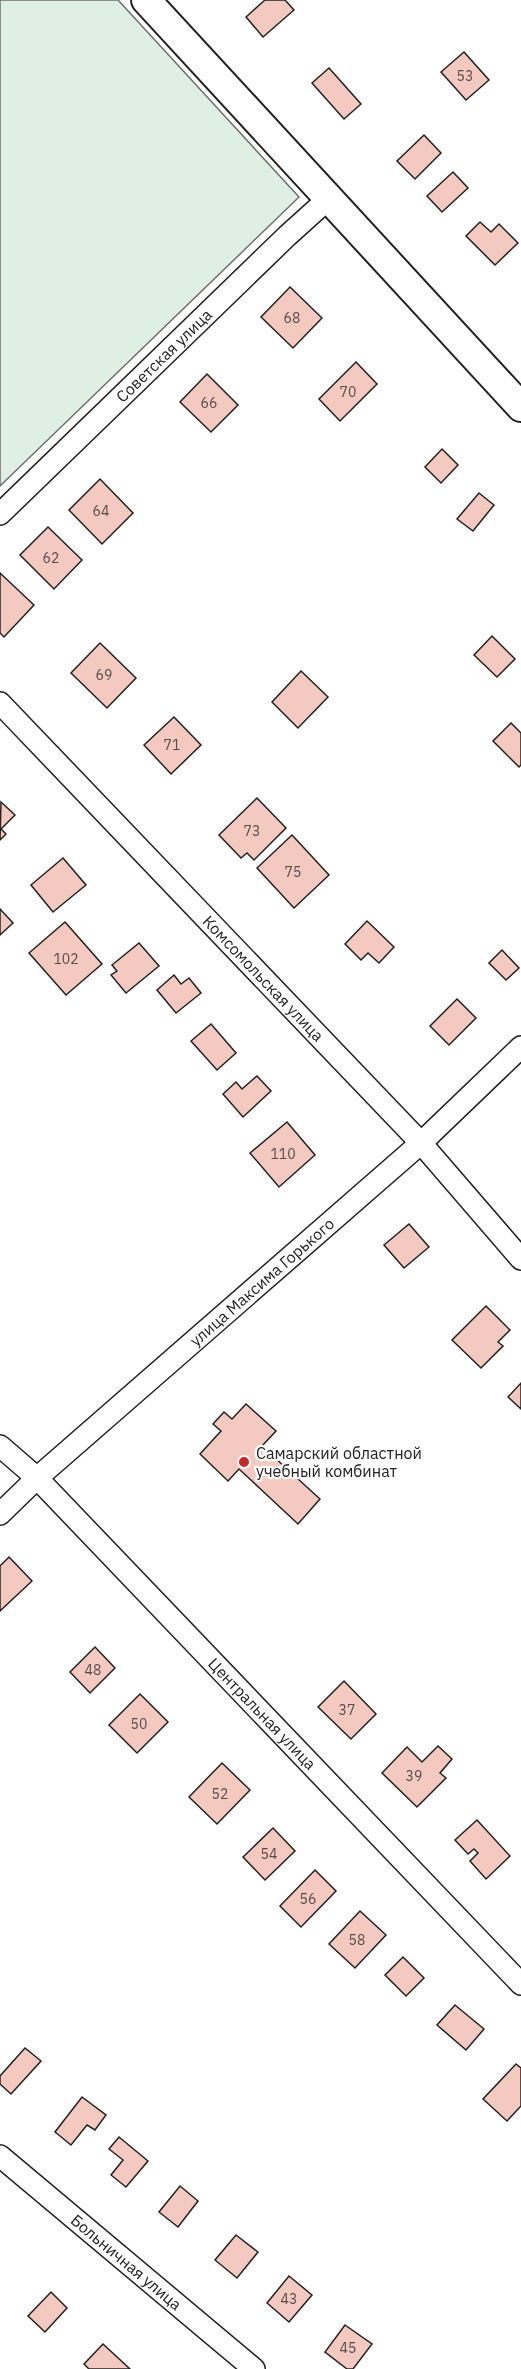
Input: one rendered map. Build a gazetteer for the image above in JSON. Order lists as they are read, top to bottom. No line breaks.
{"streets":{"street":["Советская улица","Комсомольская улица","улица Максима Горького","Центральная улица","Больничная улица"]},"crossings":[["Комсомольская улица","улица Максима Горького"],["улица Максима Горького","Центральная улица"]],"places":["Самарский областной учебный комбинат"],"house_numbers":["53","68","70","66","64","62","69","71","73","75","102","110","48","37","50","39","52","54","56","58","43","45"]}
